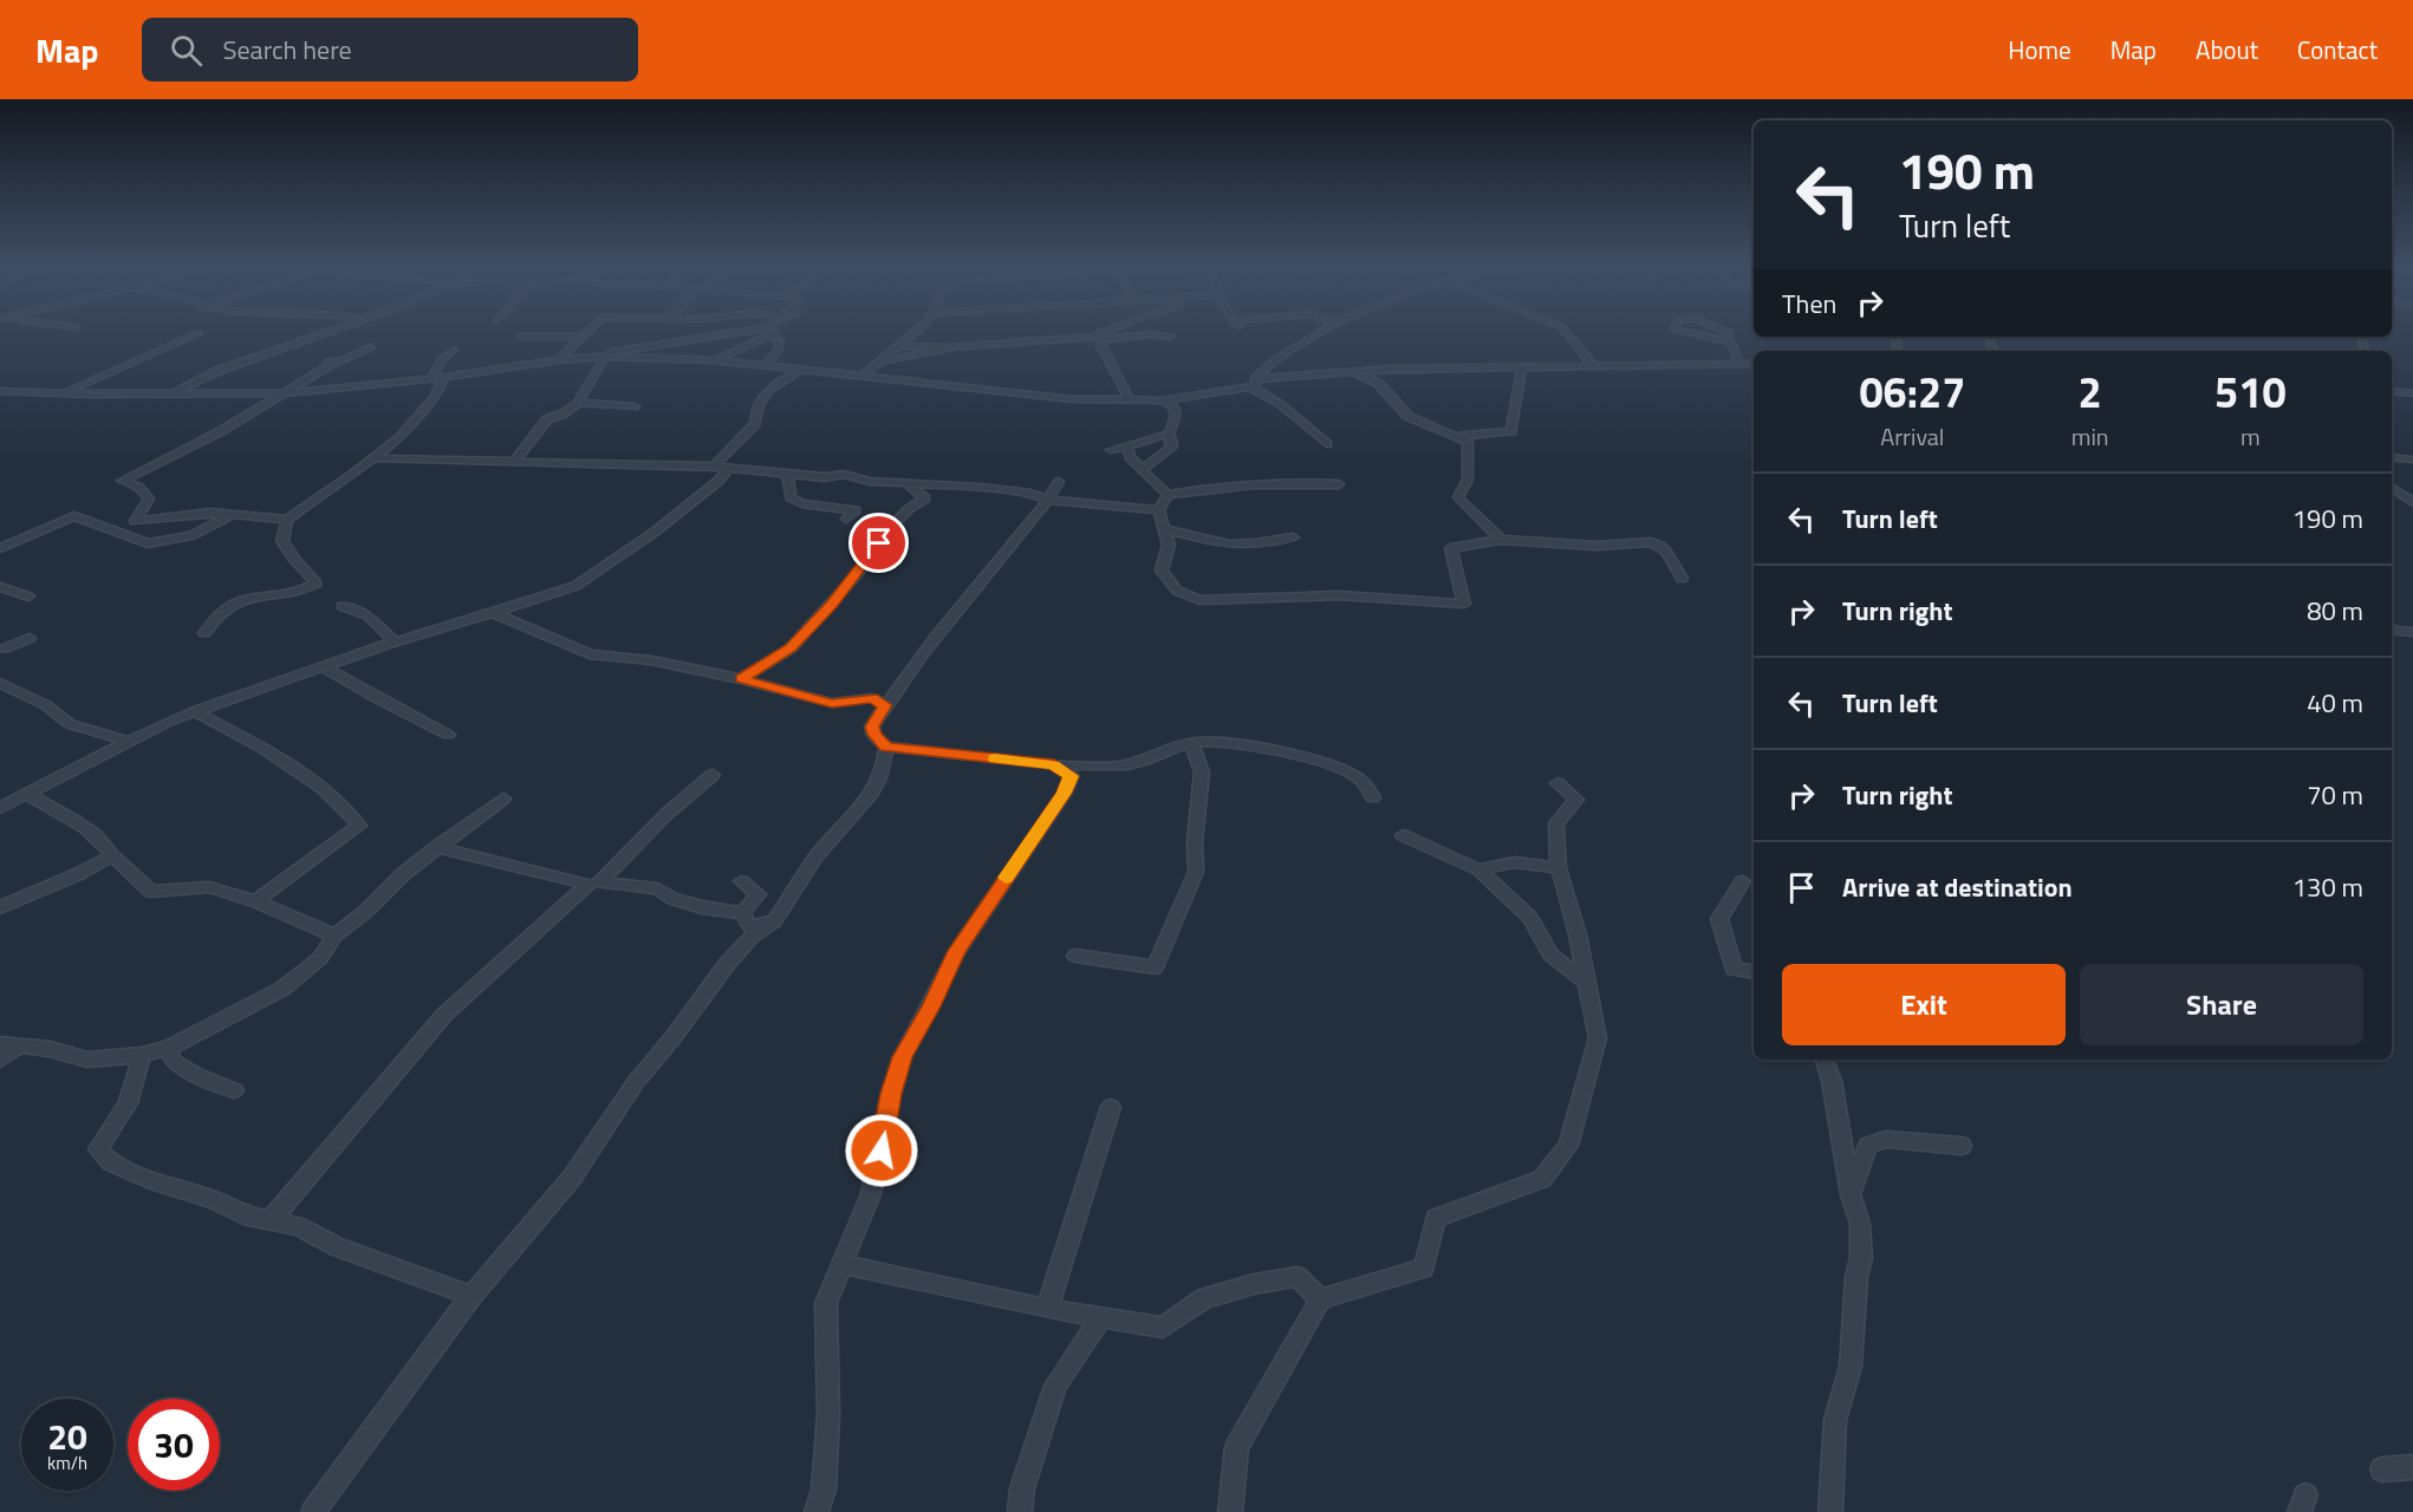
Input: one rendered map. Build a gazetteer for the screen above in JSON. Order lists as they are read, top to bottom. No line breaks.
{"page":{"header":"Map","search":"Search here","nav":["Home","Map","About","Contact"],"turn":["190 m","Turn left"],"then":"Then","eta":["06:27","Arrival","2","min","510","m"],"list":[{"name":"Turn left","value":"190 m"},{"name":"Turn right","value":"80 m"},{"name":"Turn left","value":"40 m"},{"name":"Turn right","value":"70 m"},{"name":"Arrive at destination","value":"130 m"}],"buttons":["Exit","Share"],"speed":"20 km/h","limit":"30"}}
